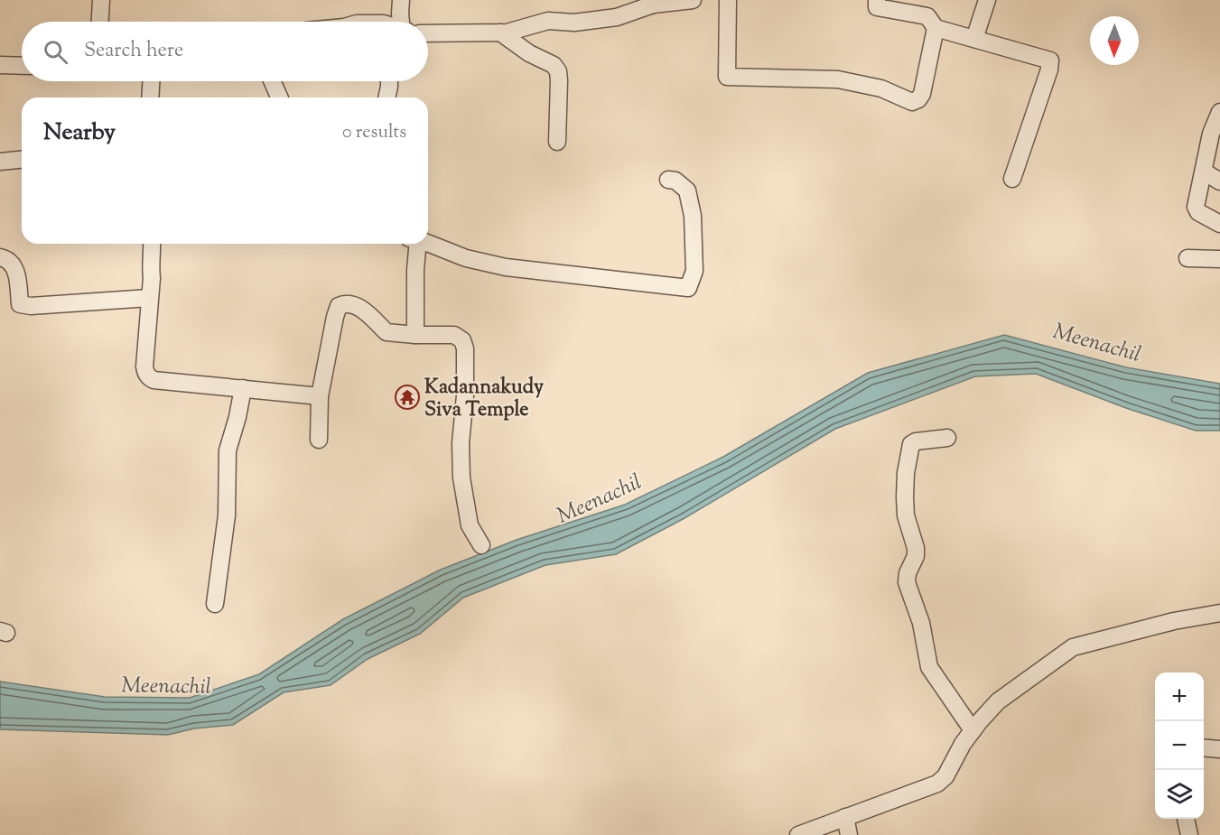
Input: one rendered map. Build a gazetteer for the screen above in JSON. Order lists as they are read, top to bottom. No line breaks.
{"water":["Meenachil"],"places":{"temple":["Kadannakudy Siva Temple"]},"north":"bottom","page":{"search":"Search here","heading":["Nearby","0 results"],"map_buttons":["+","−"]}}
